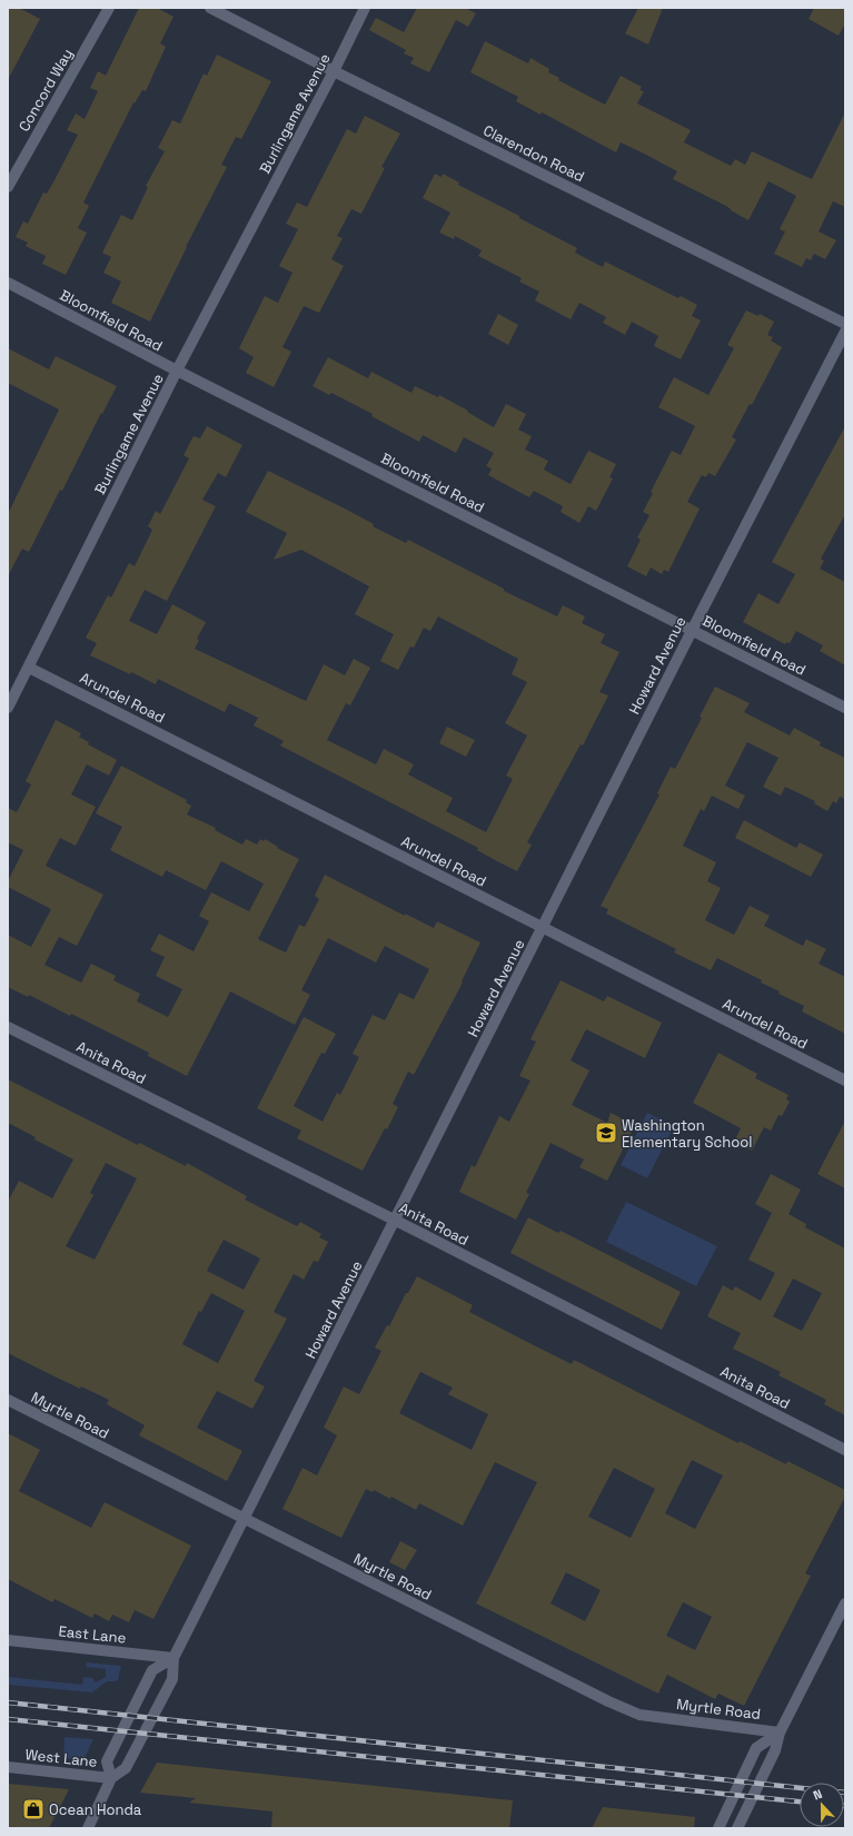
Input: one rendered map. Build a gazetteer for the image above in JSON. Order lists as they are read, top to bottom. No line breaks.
{"streets":{"street":["Concord Way","Burlingame Avenue","Clarendon Road","Bloomfield Road","Howard Avenue","Arundel Road","Anita Road","Myrtle Road","East Lane","West Lane"]},"crossings":[["Burlingame Avenue","Clarendon Road"],["Burlingame Avenue","Bloomfield Road"],["Burlingame Avenue","Arundel Road"],["Bloomfield Road","Howard Avenue"],["Howard Avenue","Arundel Road"],["Howard Avenue","Anita Road"],["Howard Avenue","Myrtle Road"],["Howard Avenue","East Lane"],["Howard Avenue","West Lane"]],"places":{"school or university":["Washington Elementary School"],"shop":["Ocean Honda"]},"north":"top"}
